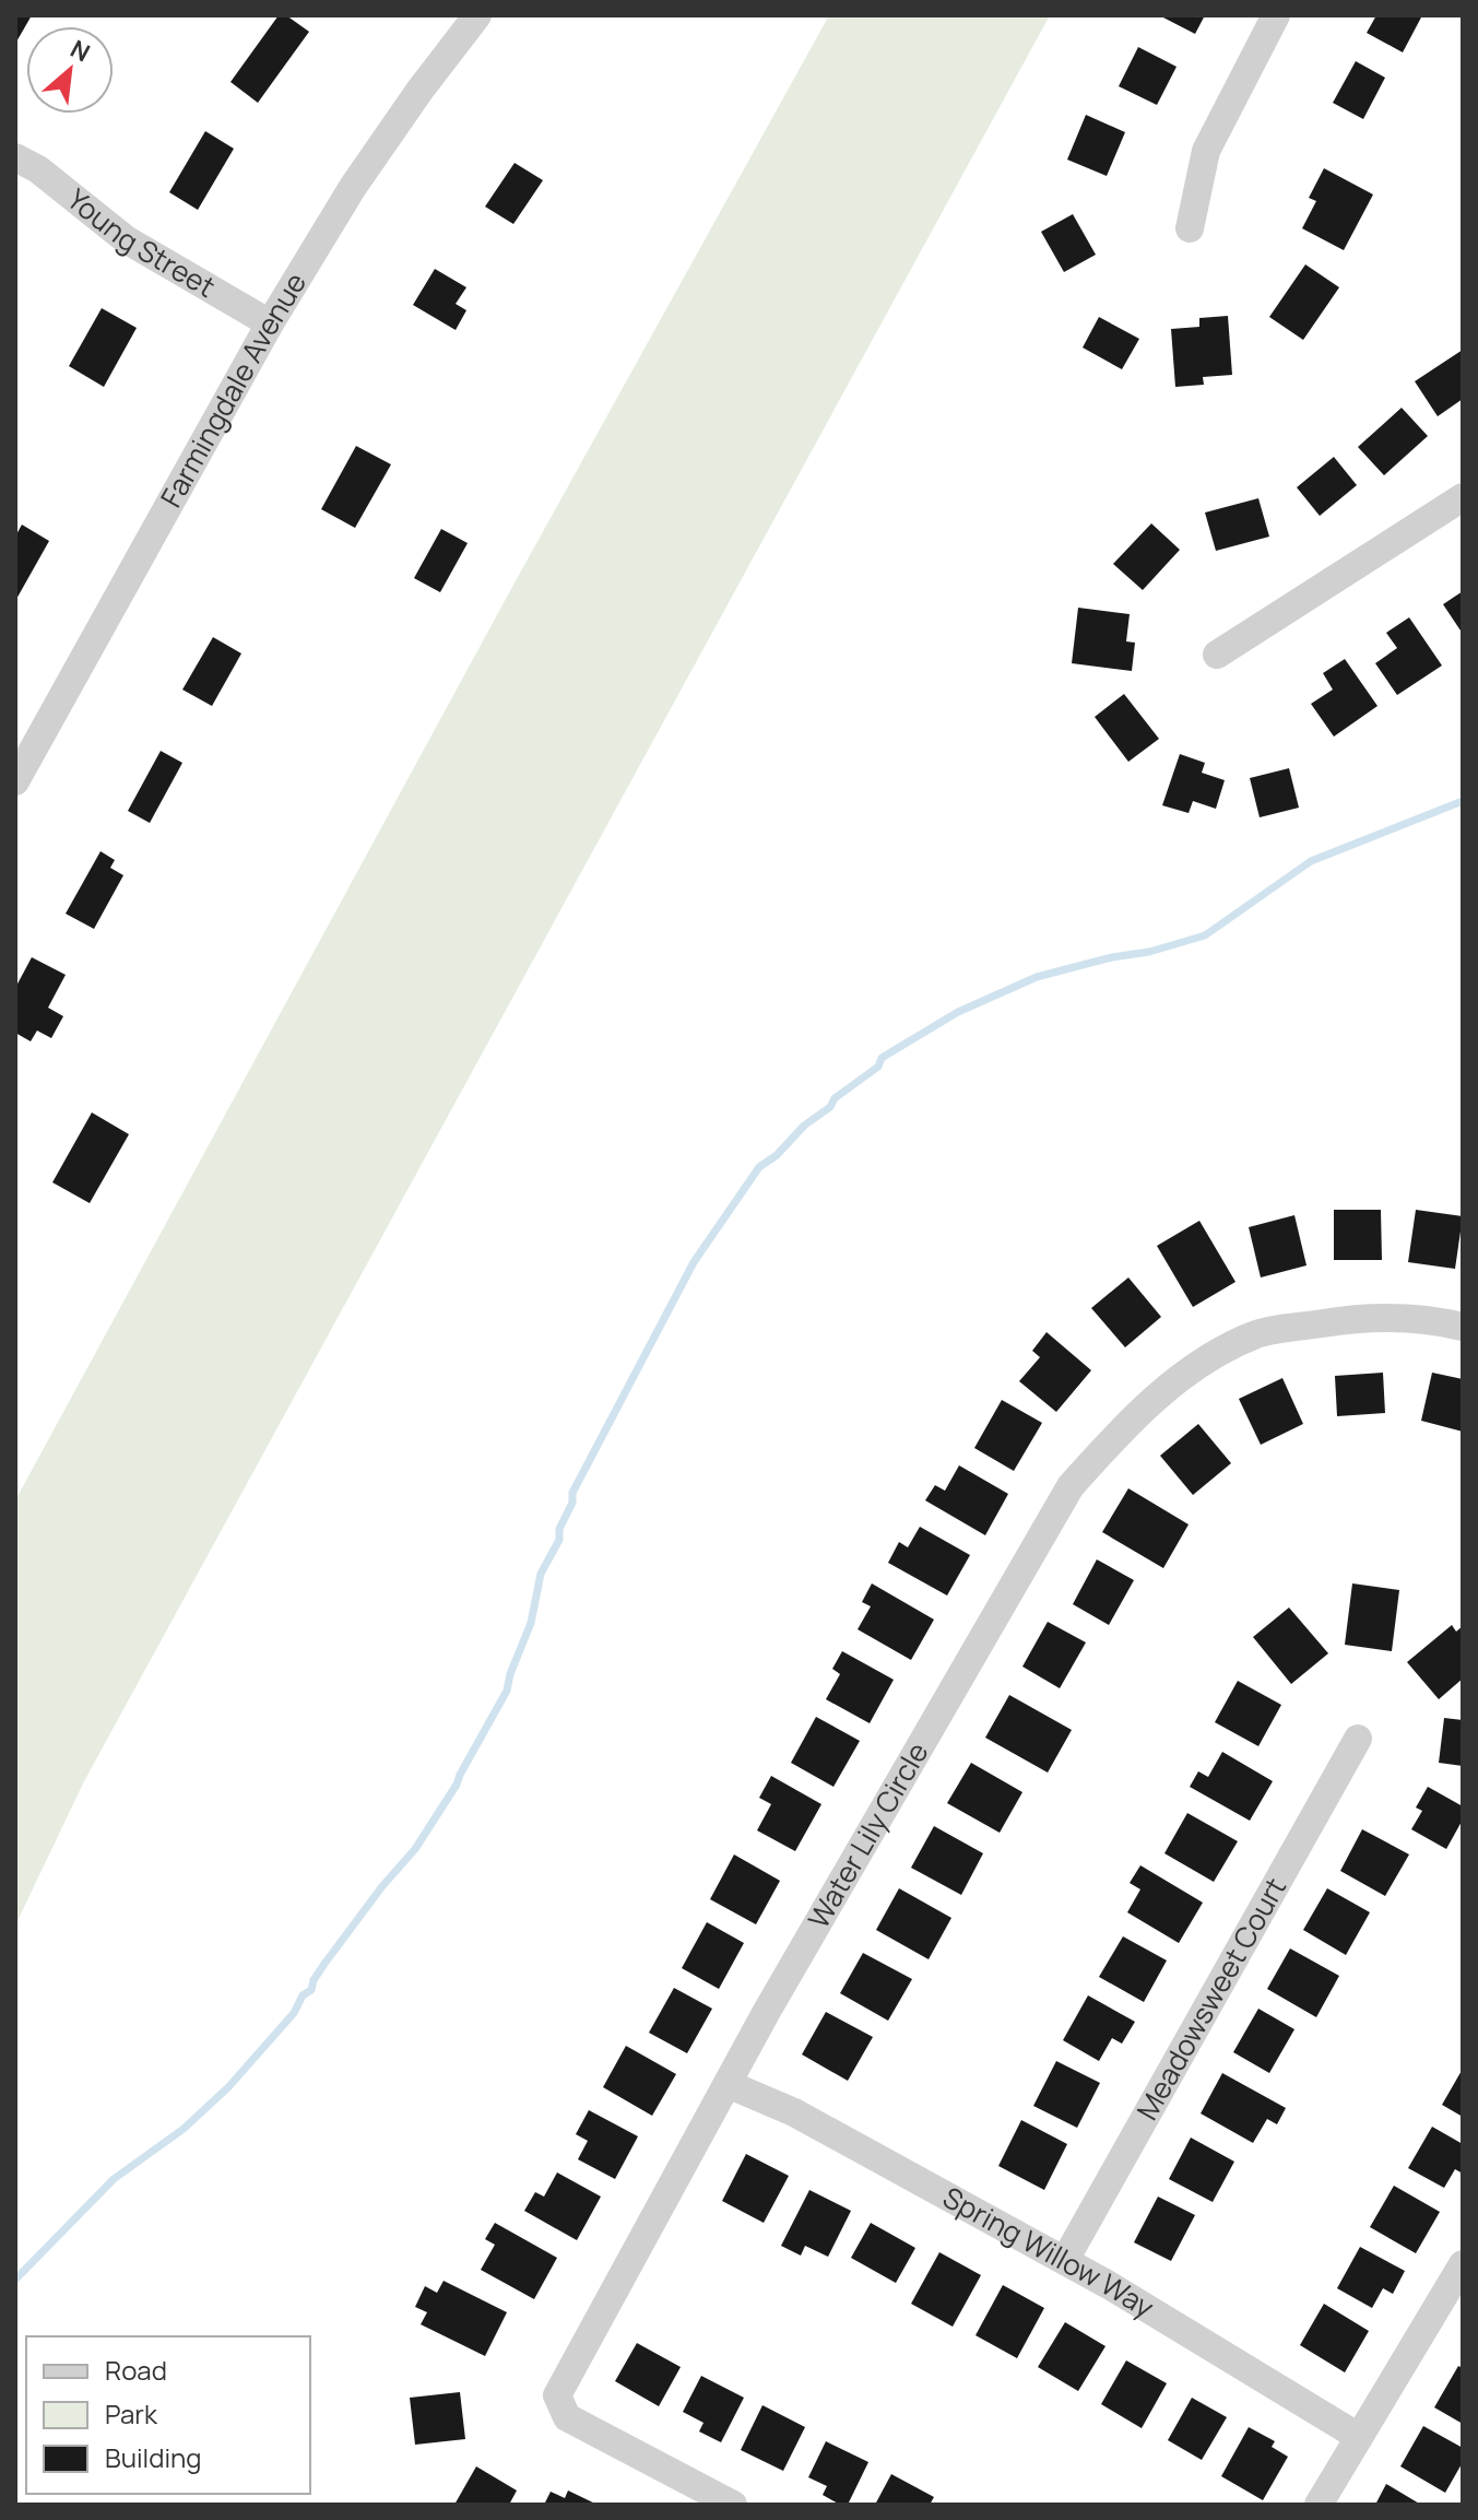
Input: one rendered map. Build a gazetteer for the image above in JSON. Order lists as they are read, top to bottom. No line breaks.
{"streets":{"street":["Young Street","Farmingdale Avenue","Water Lily Circle","Meadowsweet Court","Spring Willow Way"]},"crossings":[["Young Street","Farmingdale Avenue"],["Water Lily Circle","Spring Willow Way"],["Meadowsweet Court","Spring Willow Way"]],"legend":["Road","Park","Building"],"north":"top right"}
